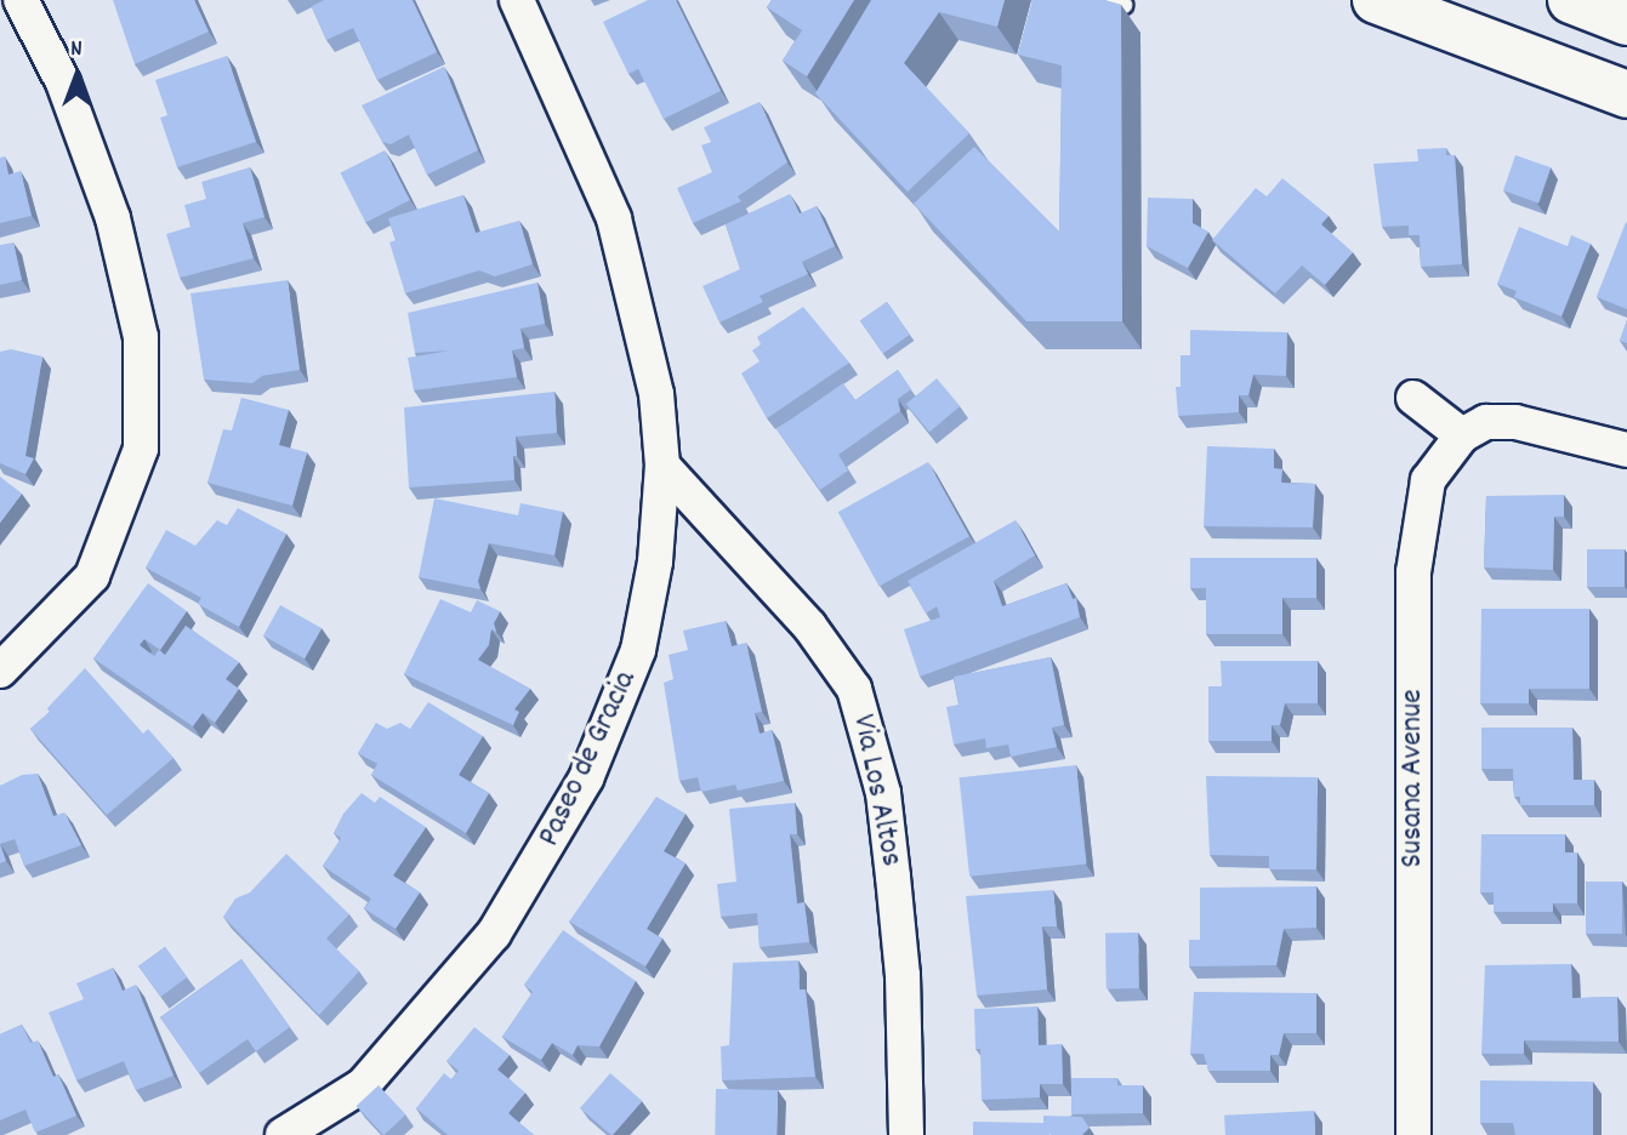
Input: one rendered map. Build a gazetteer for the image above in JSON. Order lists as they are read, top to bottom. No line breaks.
{"streets":{"street":["Paseo de Gracia","Susana Avenue","Via Los Altos"]},"crossings":[["Paseo de Gracia","Via Los Altos"]],"north":"top"}
